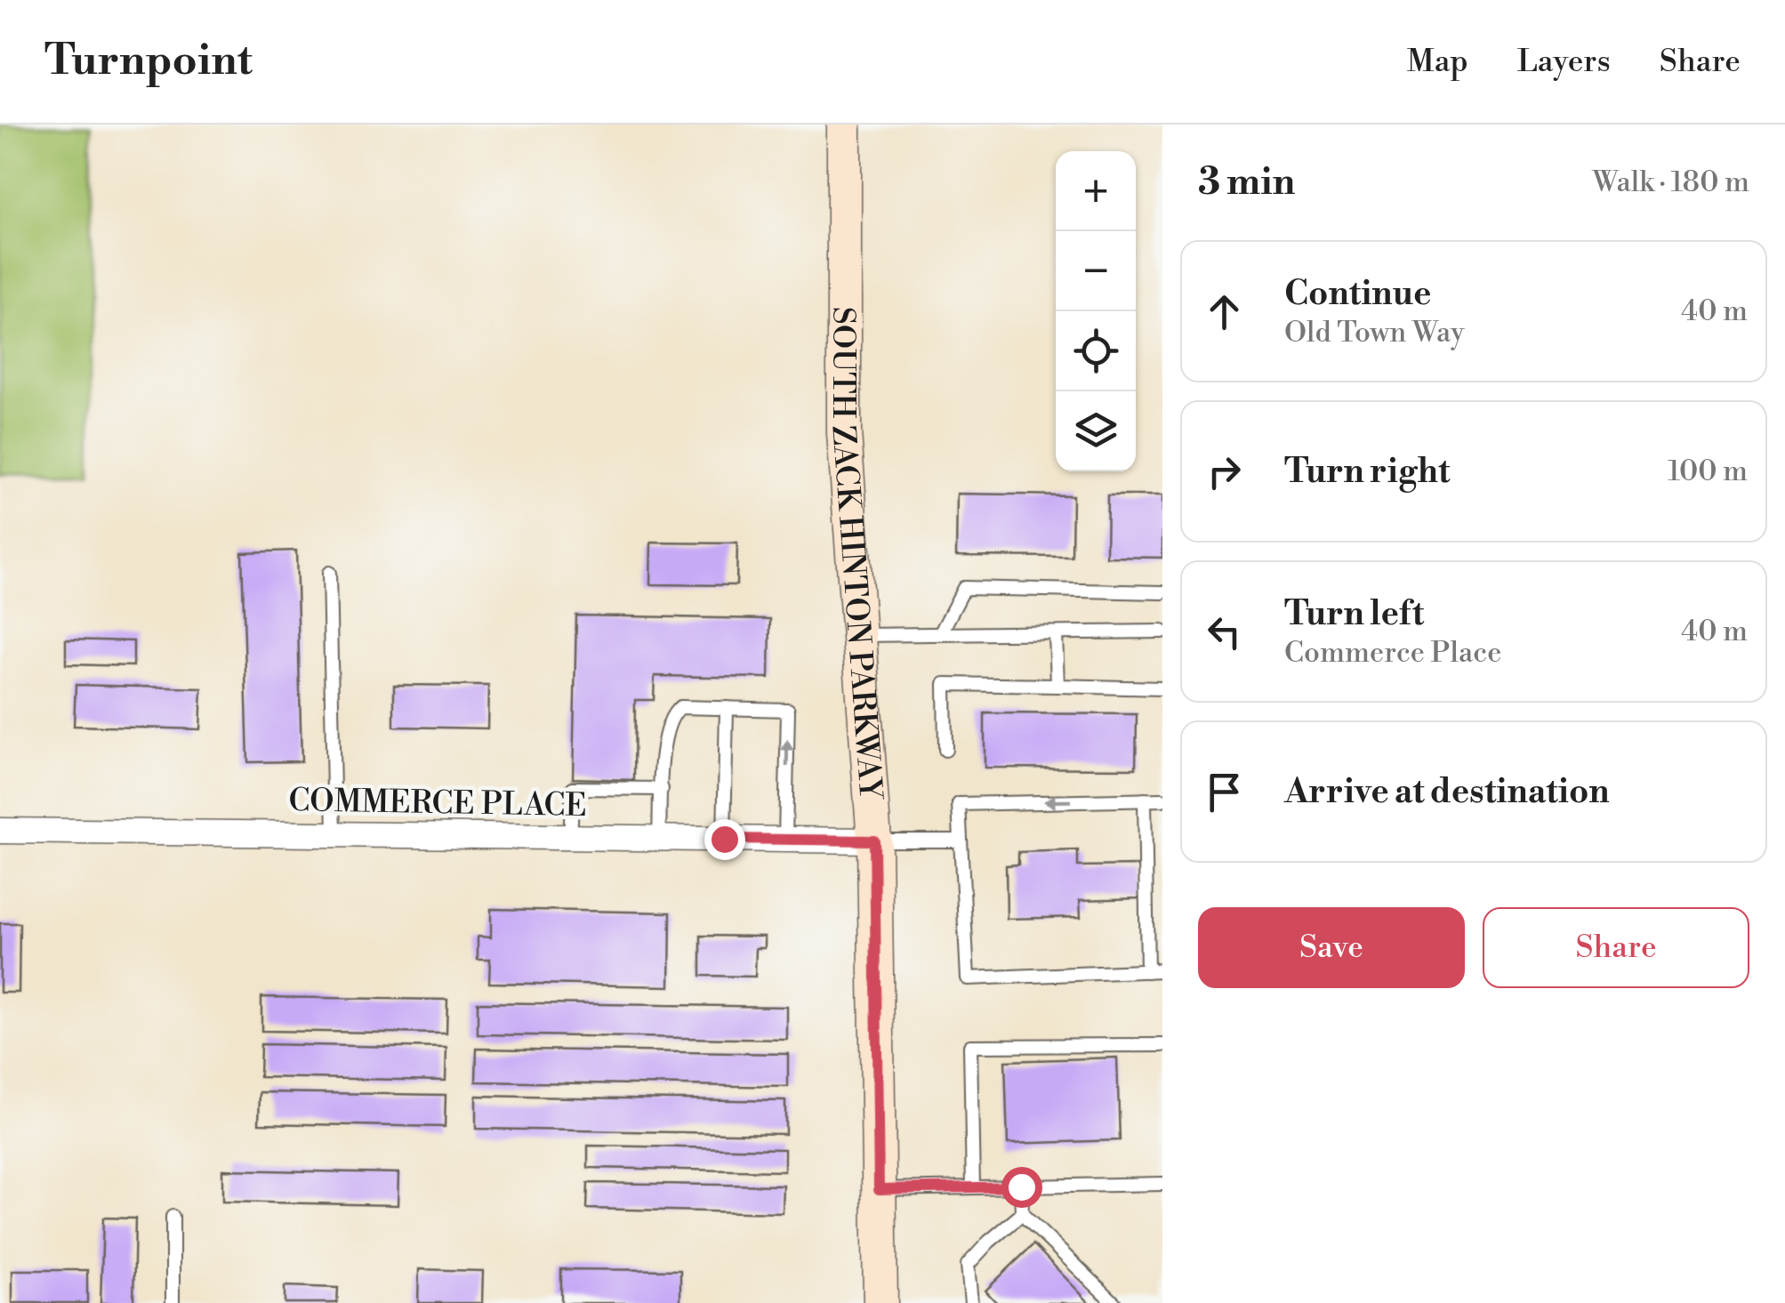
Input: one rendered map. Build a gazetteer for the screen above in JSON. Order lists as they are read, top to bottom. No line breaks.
{"streets":{"main road":["SOUTH ZACK HINTON PARKWAY"],"street":["COMMERCE PLACE"]},"crossings":[["SOUTH ZACK HINTON PARKWAY","COMMERCE PLACE"]],"page":{"header":"Turnpoint","nav":["Map","Layers","Share"],"heading":["3 min","Walk · 180 m"],"map_buttons":["+","−"],"list":[["Continue","Old Town Way","40 m"],["Turn right","100 m"],["Turn left","Commerce Place","40 m"],"Arrive at destination"],"buttons":["Save","Share"]}}
